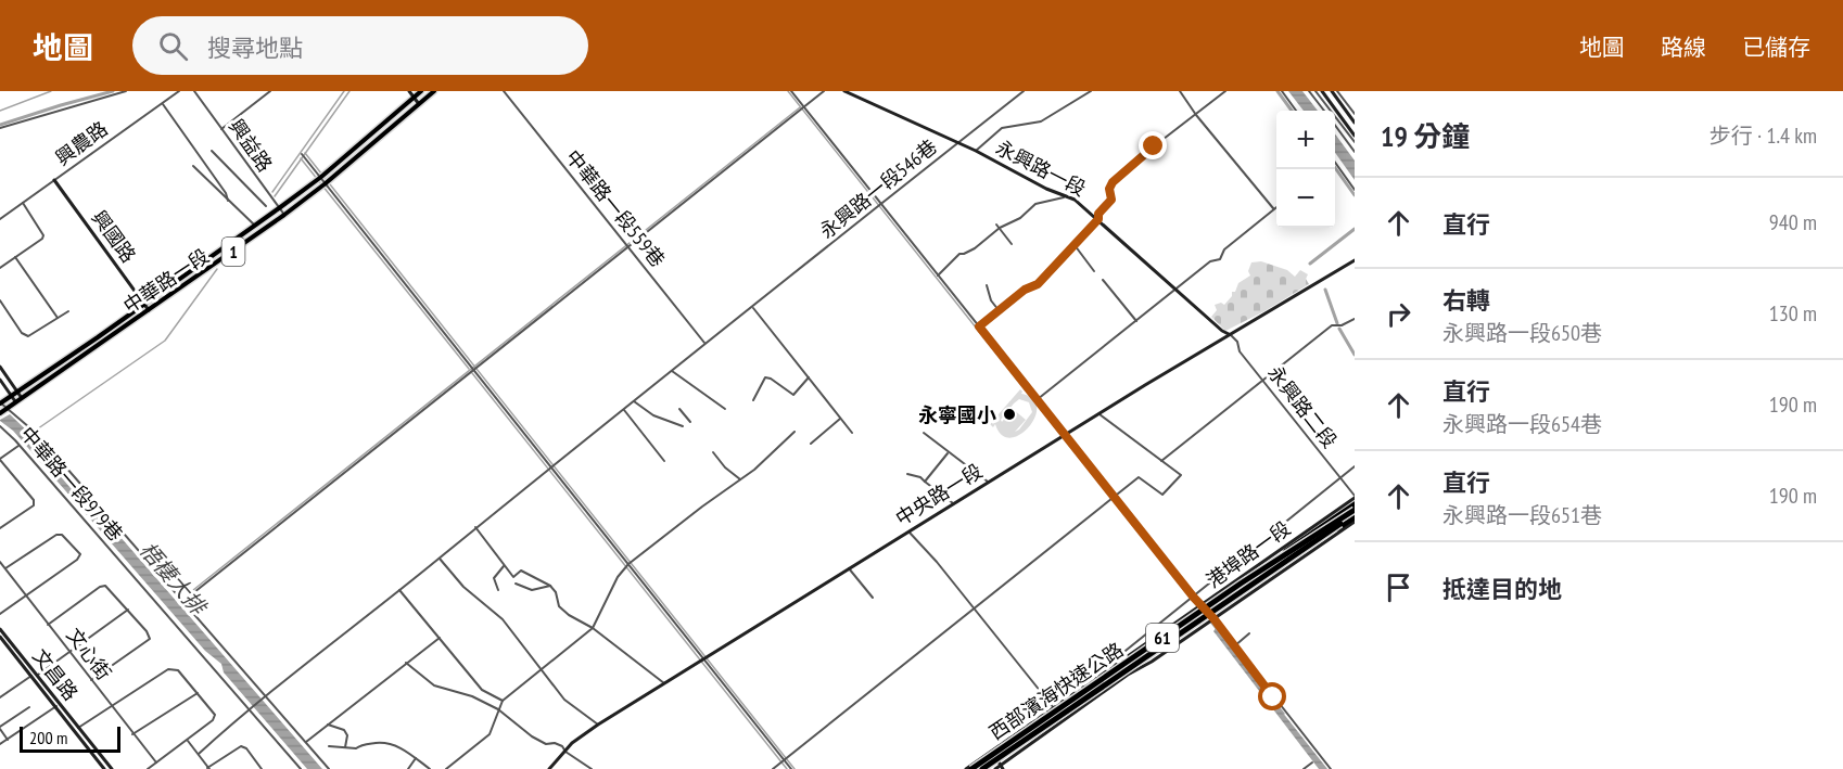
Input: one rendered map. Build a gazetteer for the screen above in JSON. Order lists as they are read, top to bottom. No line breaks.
{"streets":{"highway":["61","西部濱海快速公路"],"main road":["1","中華路一段"],"street":["興農路","興益路","永興路一段","永興路一段546巷","中華路一段559巷","興國路","永興路二段","中華路一段979巷","中央路一段","港埠路一段","文心街","文昌路"]},"crossings":[["興農路","興國路"],["興益路","中華路一段"],["永興路一段","永興路一段546巷"],["永興路一段","永興路二段"],["永興路一段","中央路一段"],["永興路一段546巷","中華路一段559巷"],["永興路一段546巷","中華路一段979巷"],["興國路","中華路一段"],["永興路二段","中央路一段"],["永興路二段","港埠路一段"],["港埠路一段","西部濱海快速公路"]],"water":["梧棲大排"],"places":["永寧國小"],"scale_bar":"200 m","page":{"header":"地圖","search":"搜尋地點","nav":["地圖","路線","已儲存"],"heading":["19 分鐘","步行 · 1.4 km"],"map_buttons":["+","−"],"list":[["直行","940 m"],["右轉","永興路一段650巷","130 m"],["直行","永興路一段654巷","190 m"],["直行","永興路一段651巷","190 m"],"抵達目的地"],"scale":"200 m"}}
